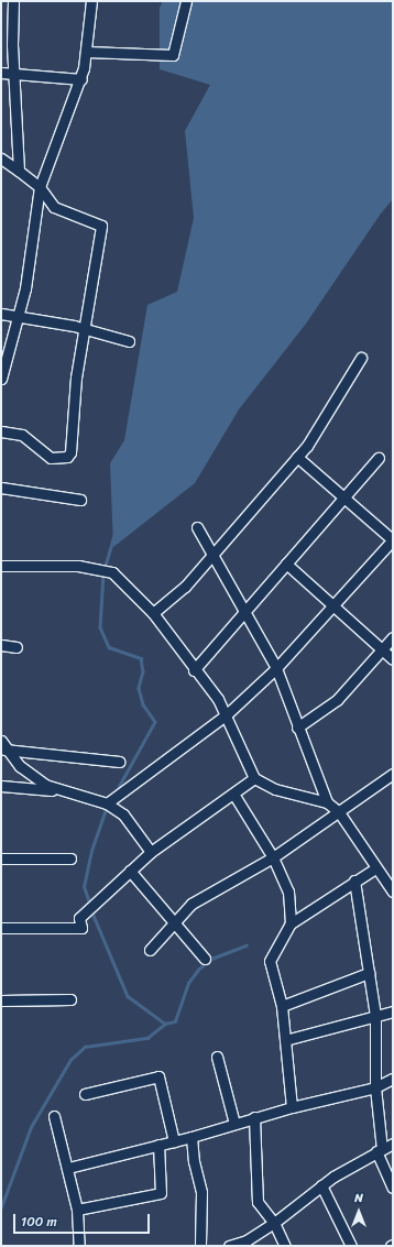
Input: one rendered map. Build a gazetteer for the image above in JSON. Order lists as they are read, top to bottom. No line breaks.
{"scale_bar":"100 m","north":"top"}
